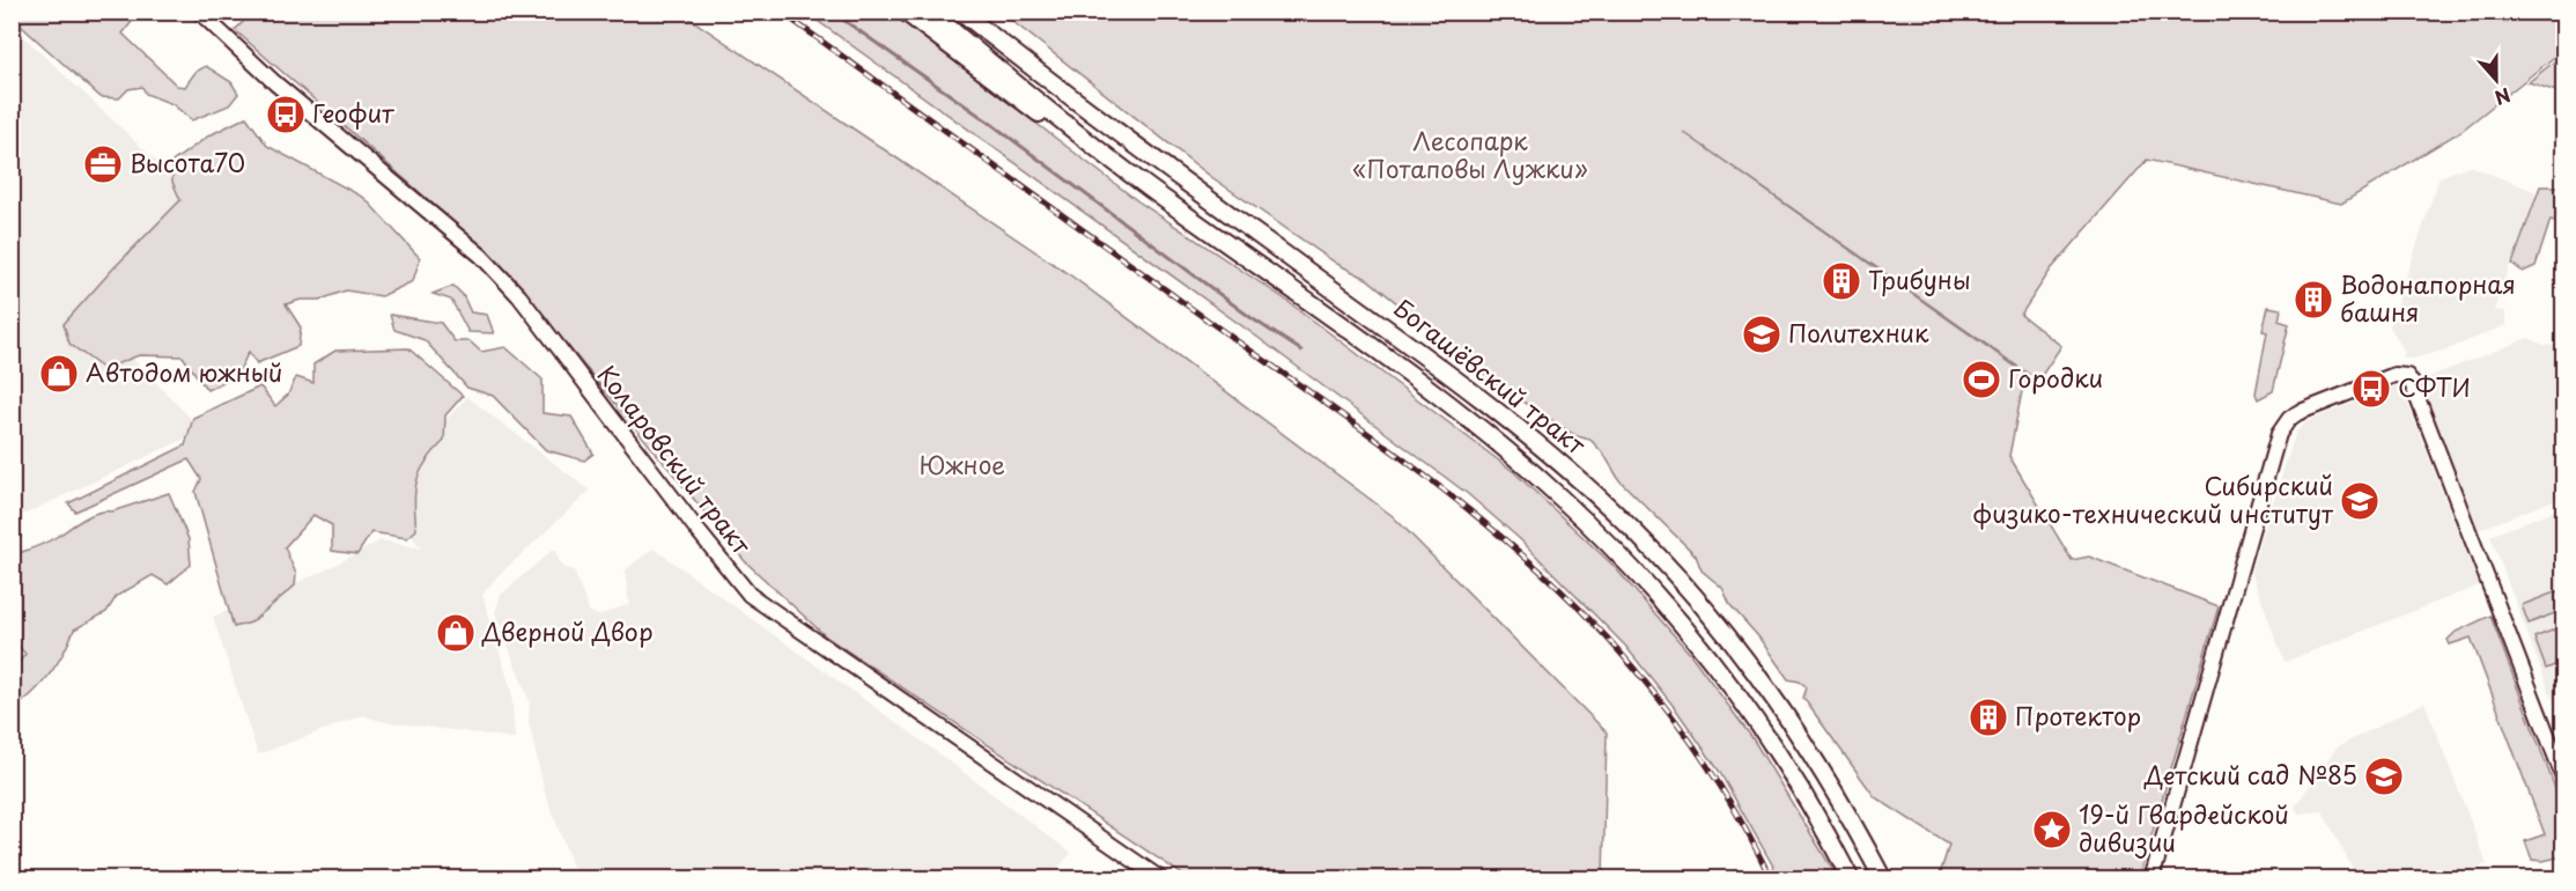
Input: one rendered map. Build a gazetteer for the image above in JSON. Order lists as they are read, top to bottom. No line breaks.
{"streets":{"main road":["Богашёвский тракт","Коларовский тракт"]},"parks":["Лесопарк «Потаповы Лужки»","Южное"],"places":{"bus stop":["Геофит","СФТИ"],"office":["Высота70"],"building":["Трибуны","Водонапорная башня","Протектор"],"school or university":["Политехник","Сибирский физико-технический институт","Детский сад №85"],"shop":["Автодом южный","Дверной Двор"],"sports":["Городки"],"place":["19-й Гвардейской дивизии"]},"north":"bottom"}
